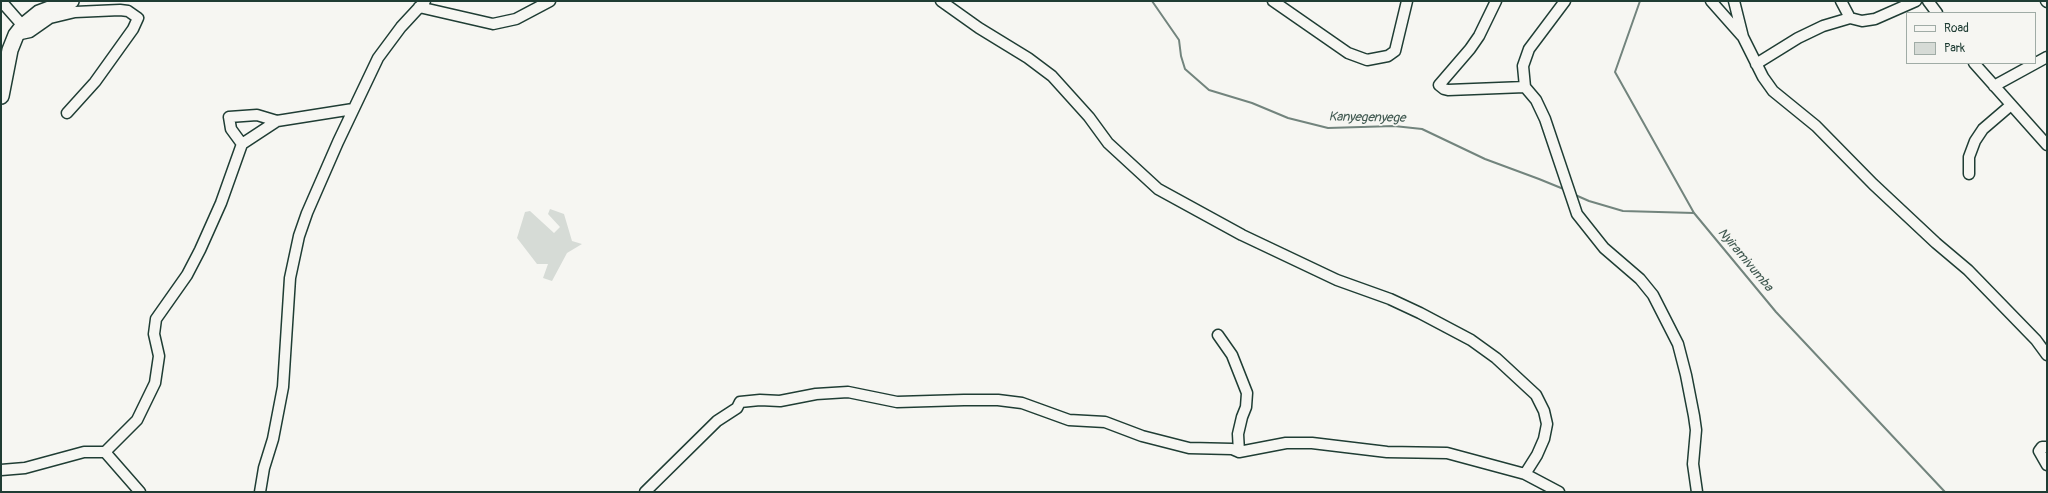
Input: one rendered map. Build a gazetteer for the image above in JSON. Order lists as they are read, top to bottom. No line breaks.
{"water":["Kanyegenyege","Nyiramivumba"],"legend":["Road","Park"]}
